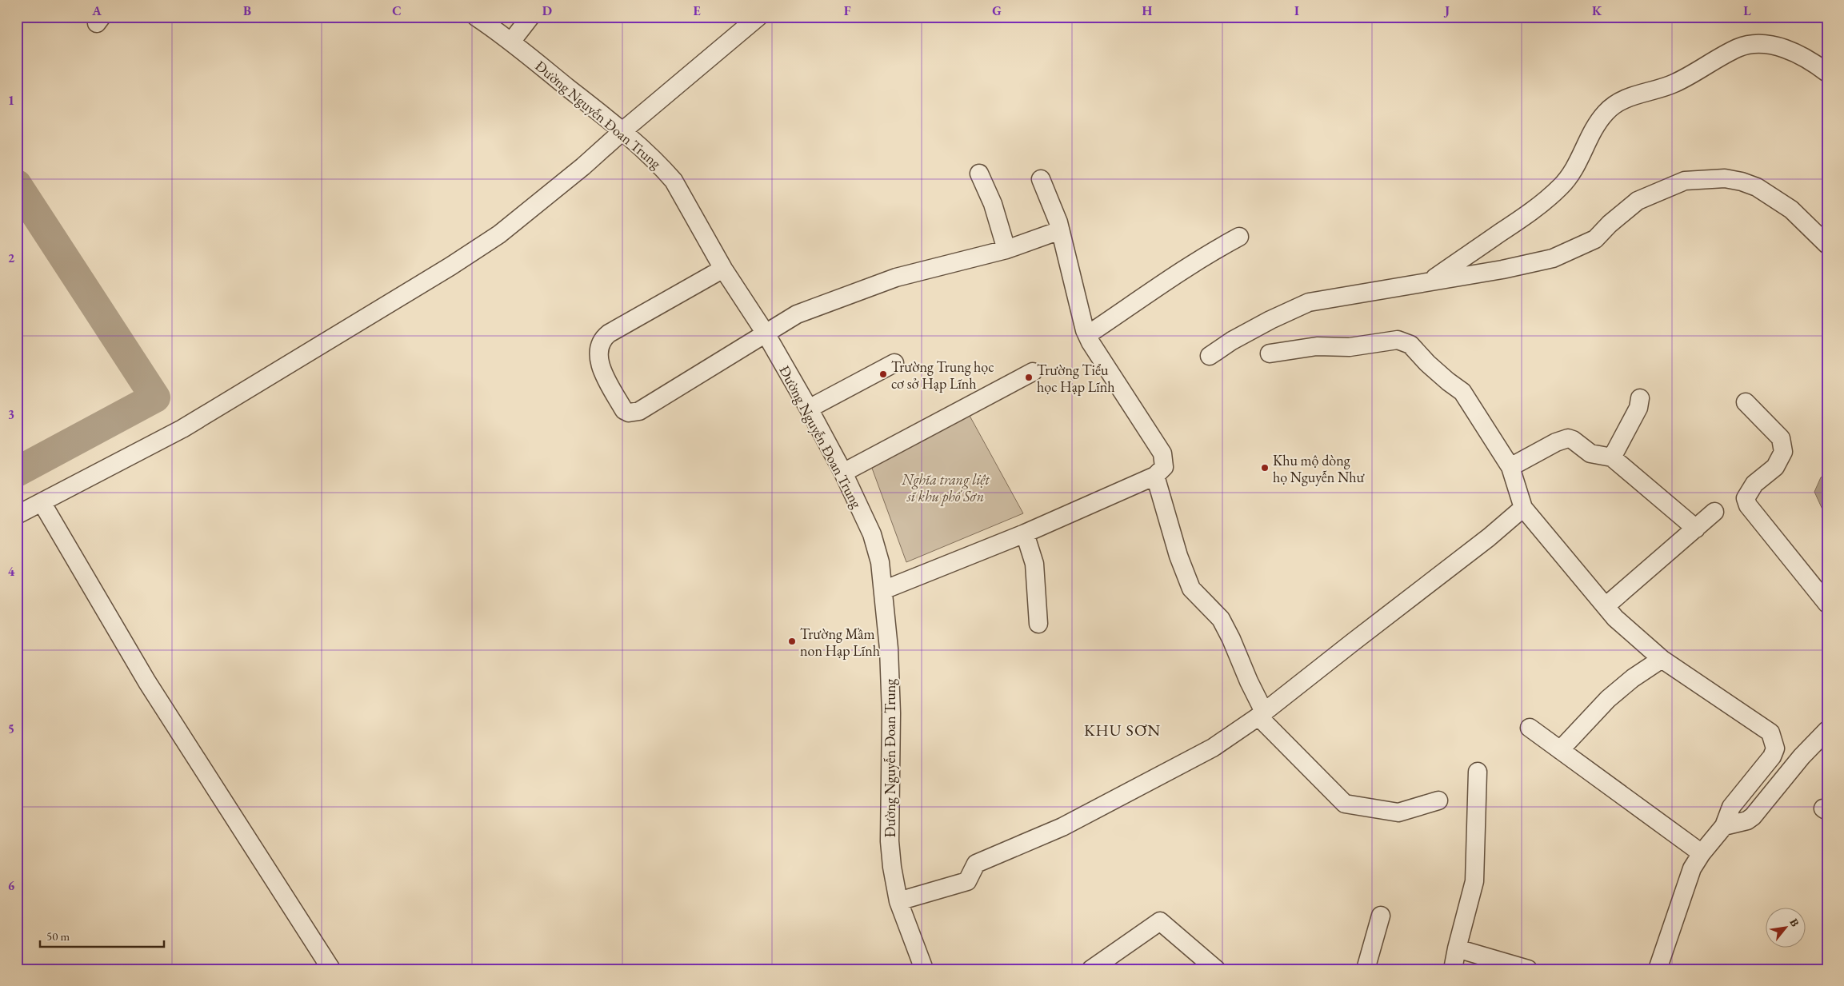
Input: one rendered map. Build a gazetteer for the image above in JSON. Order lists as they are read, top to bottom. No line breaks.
{"streets":{"street":["Đường Nguyễn Đoan Trung"]},"districts":["KHU SƠN"],"parks":["Nghĩa trang liệt sĩ khu phố Sơn"],"places":["Trường Trung học cơ sở Hạp Lĩnh","Trường Tiểu học Hạp Lĩnh","Khu mộ dòng họ Nguyễn Như","Trường Mầm non Hạp Lĩnh"],"scale_bar":"50 m","north":"top right","grid":{"columns":["A","B","C","D","E","F","G","H","I","J","K","L"],"rows":["1","2","3","4","5","6"]}}
